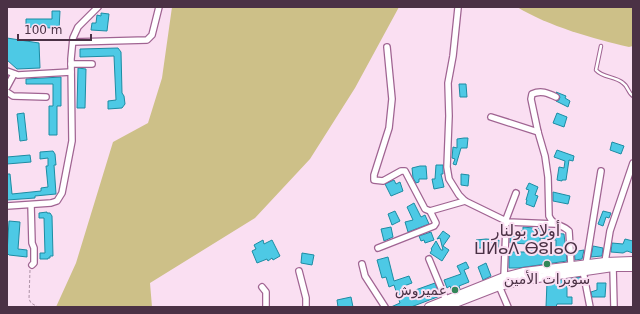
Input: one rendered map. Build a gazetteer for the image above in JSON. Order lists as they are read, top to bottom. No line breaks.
{"districts":["أولاد بولنار ⵡⵍⴰⴷ ⴱⵓⵏⴰⵔ"],"places":["سوبرات الأمين","عميروش"],"scale_bar":"100 m"}
